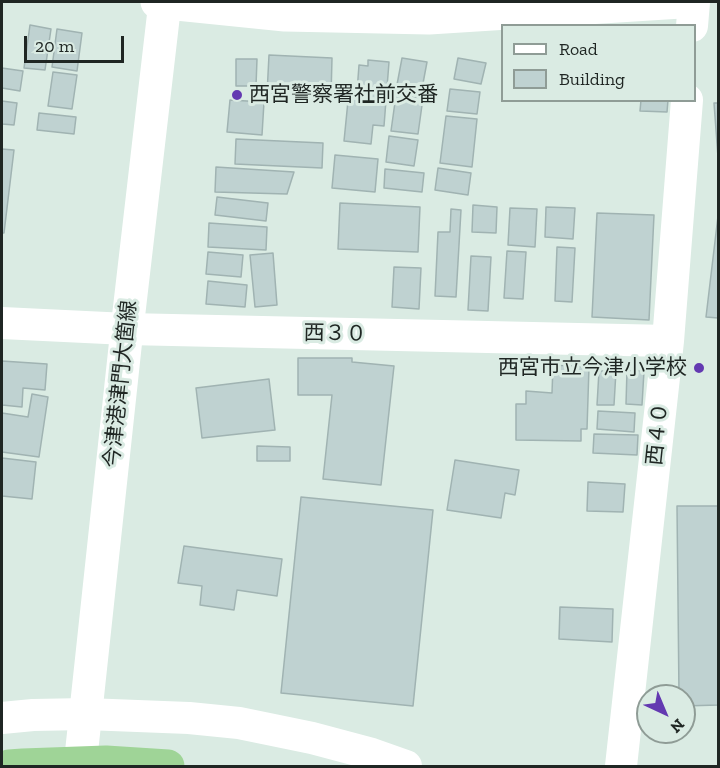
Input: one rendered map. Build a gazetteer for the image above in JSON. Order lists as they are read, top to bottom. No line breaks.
{"streets":{"main road":["今津港津門大箇線"],"street":["西３０","西４０"]},"crossings":[["西３０","今津港津門大箇線"],["西３０","西４０"]],"places":["西宮警察署社前交番","西宮市立今津小学校"],"legend":["Road","Building"],"scale_bar":"20 m","north":"bottom right"}
